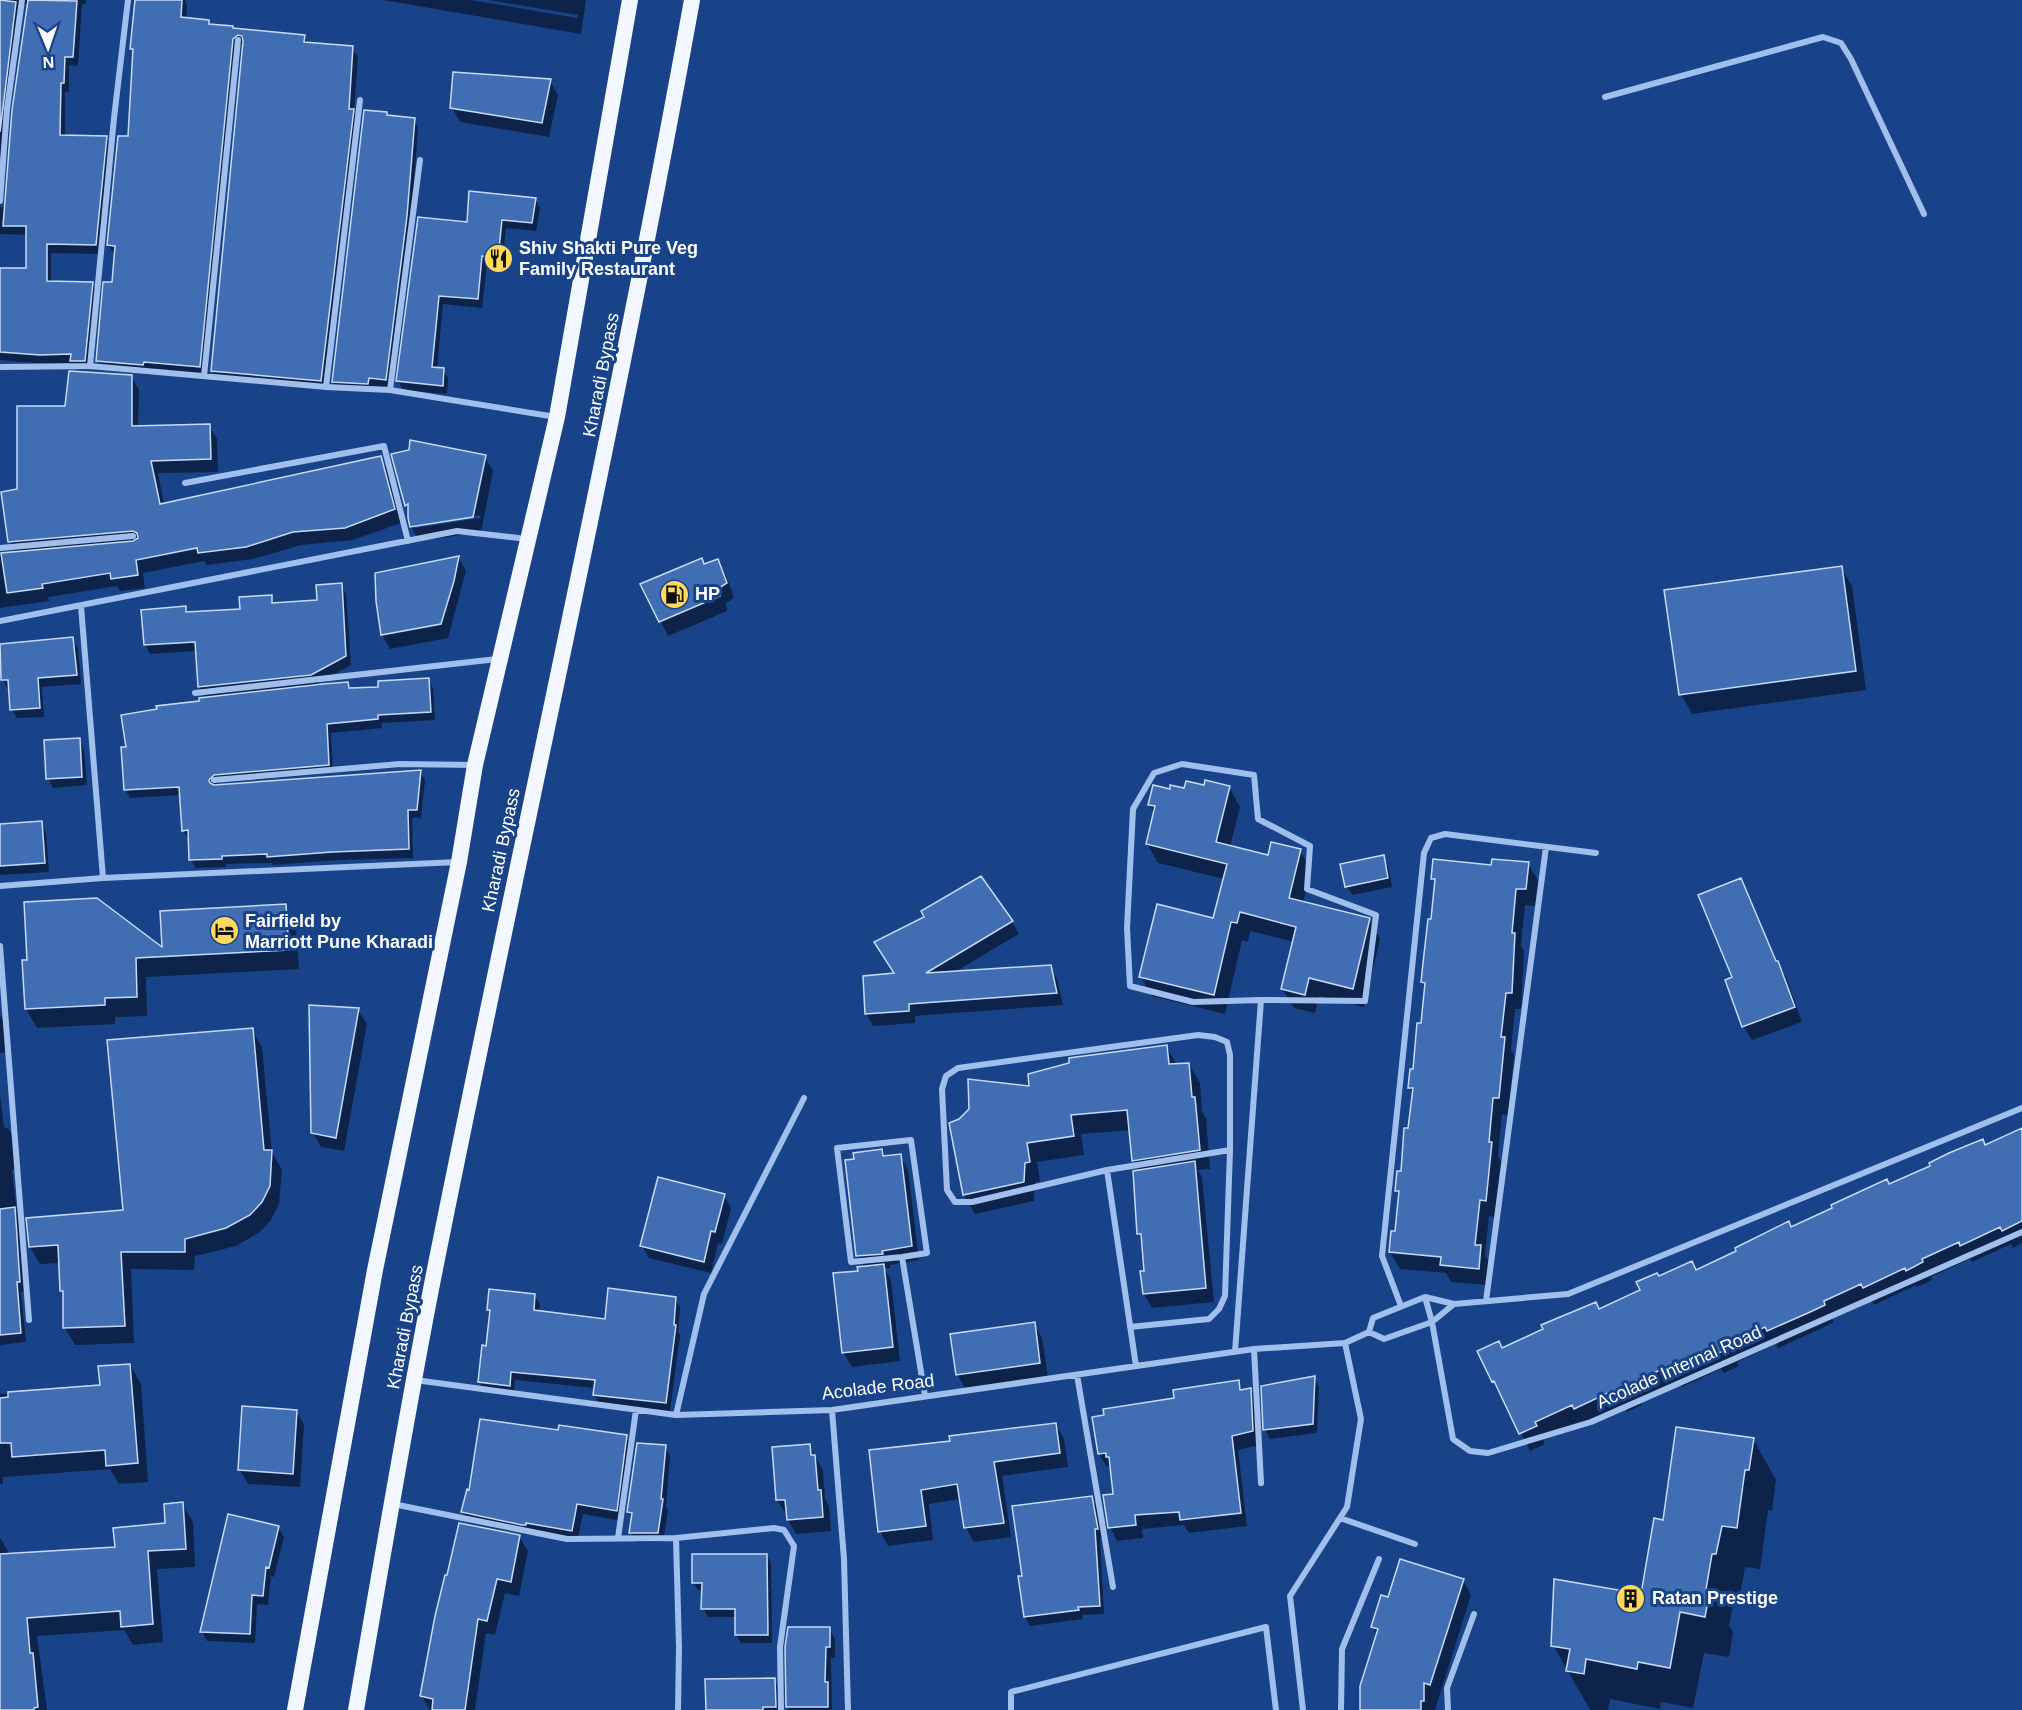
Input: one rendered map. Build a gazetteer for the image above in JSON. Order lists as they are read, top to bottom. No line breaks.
{"streets":{"highway":["Kharadi Bypass"],"street":["Acolade Internal Road","Acolade Road"]},"crossings":[["Kharadi Bypass","Acolade Road"]],"places":{"restaurant":["Shiv Shakti Pure Veg Family Restaurant"],"fuel station":["HP"],"hotel":["Fairfield by Marriott Pune Kharadi"],"building":["Ratan Prestige"]},"north":"bottom"}
